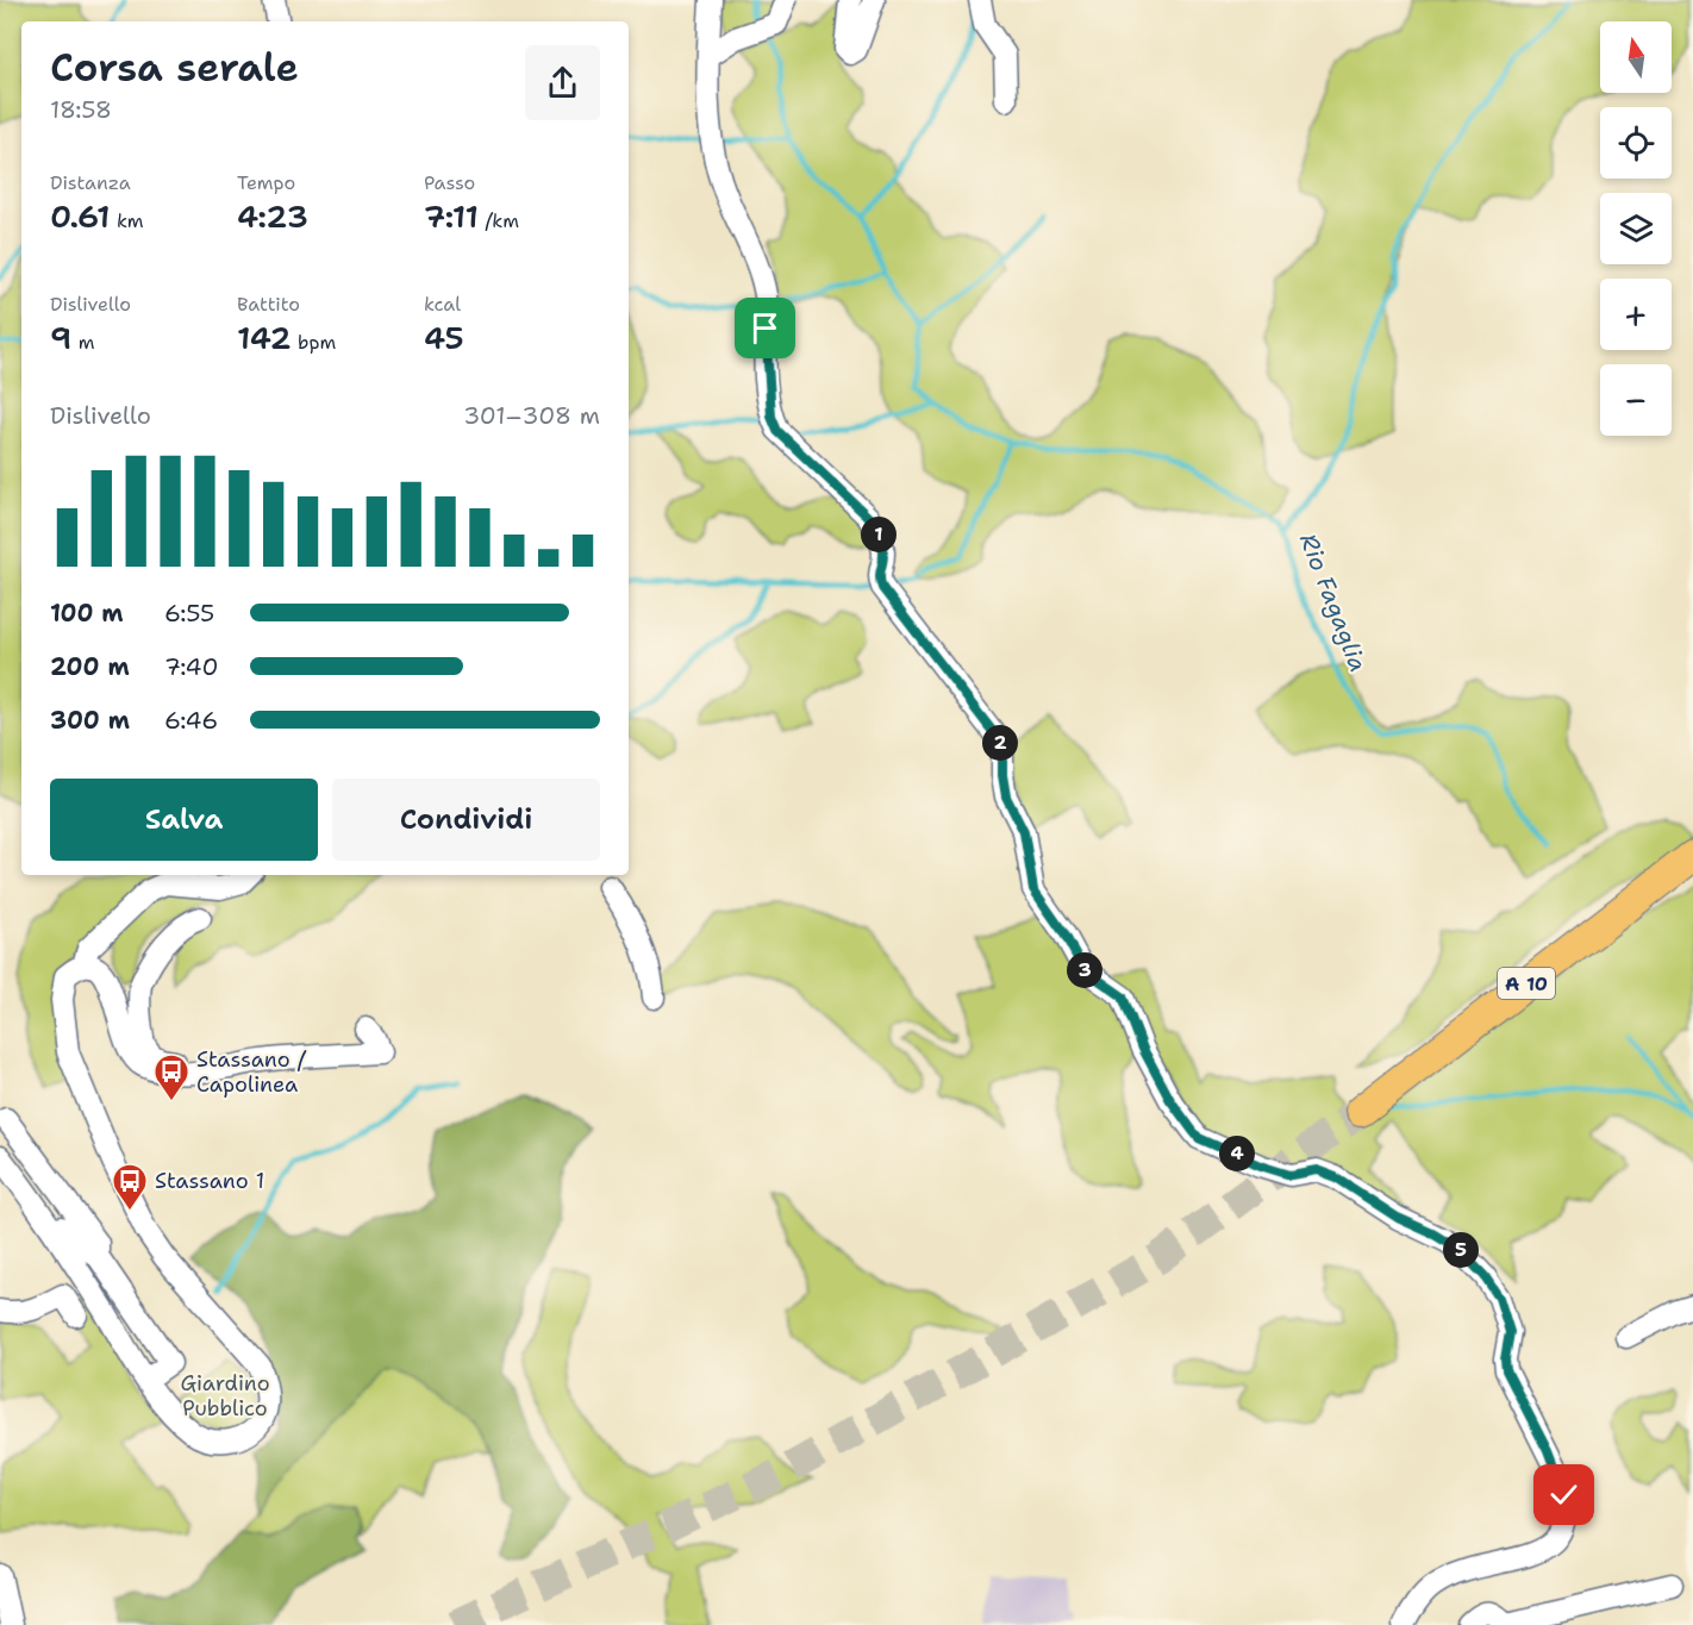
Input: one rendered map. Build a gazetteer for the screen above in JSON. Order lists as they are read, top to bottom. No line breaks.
{"streets":{"highway":["A 10"]},"water":["Rio Fagaglia"],"parks":["Giardino Pubblico"],"places":{"bus stop":["Stassano / Capolinea","Stassano 1"]},"north":"top","page":{"map_buttons":["+","−"],"heading":["Corsa serale","18:58"],"stats":[["Distanza","0.61 km"],["Tempo","4:23"],["Passo","7:11 /km"],["Dislivello","9 m"],["Battito","142 bpm"],["kcal","45"]],"chart":["Dislivello","301–308 m"],"pins":["1","2","3","4","5"],"list":[{"name":"100 m","note":"6:55"},{"name":"200 m","note":"7:40"},{"name":"300 m","note":"6:46"}],"buttons":["Salva","Condividi"]}}
